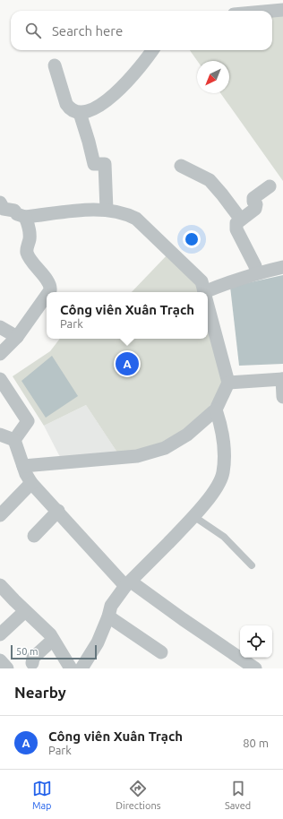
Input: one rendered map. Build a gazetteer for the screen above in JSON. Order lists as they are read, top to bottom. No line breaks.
{"scale_bar":"50 m","north":"bottom left","page":{"search":"Search here","popup":["Công viên Xuân Trạch","Park"],"pins":"A","scale":"50 m","heading":"Nearby","list":[{"mark":"A","name":"Công viên Xuân Trạch","note":"Park","value":"80 m"}],"nav":["Map","Directions","Saved"]}}
